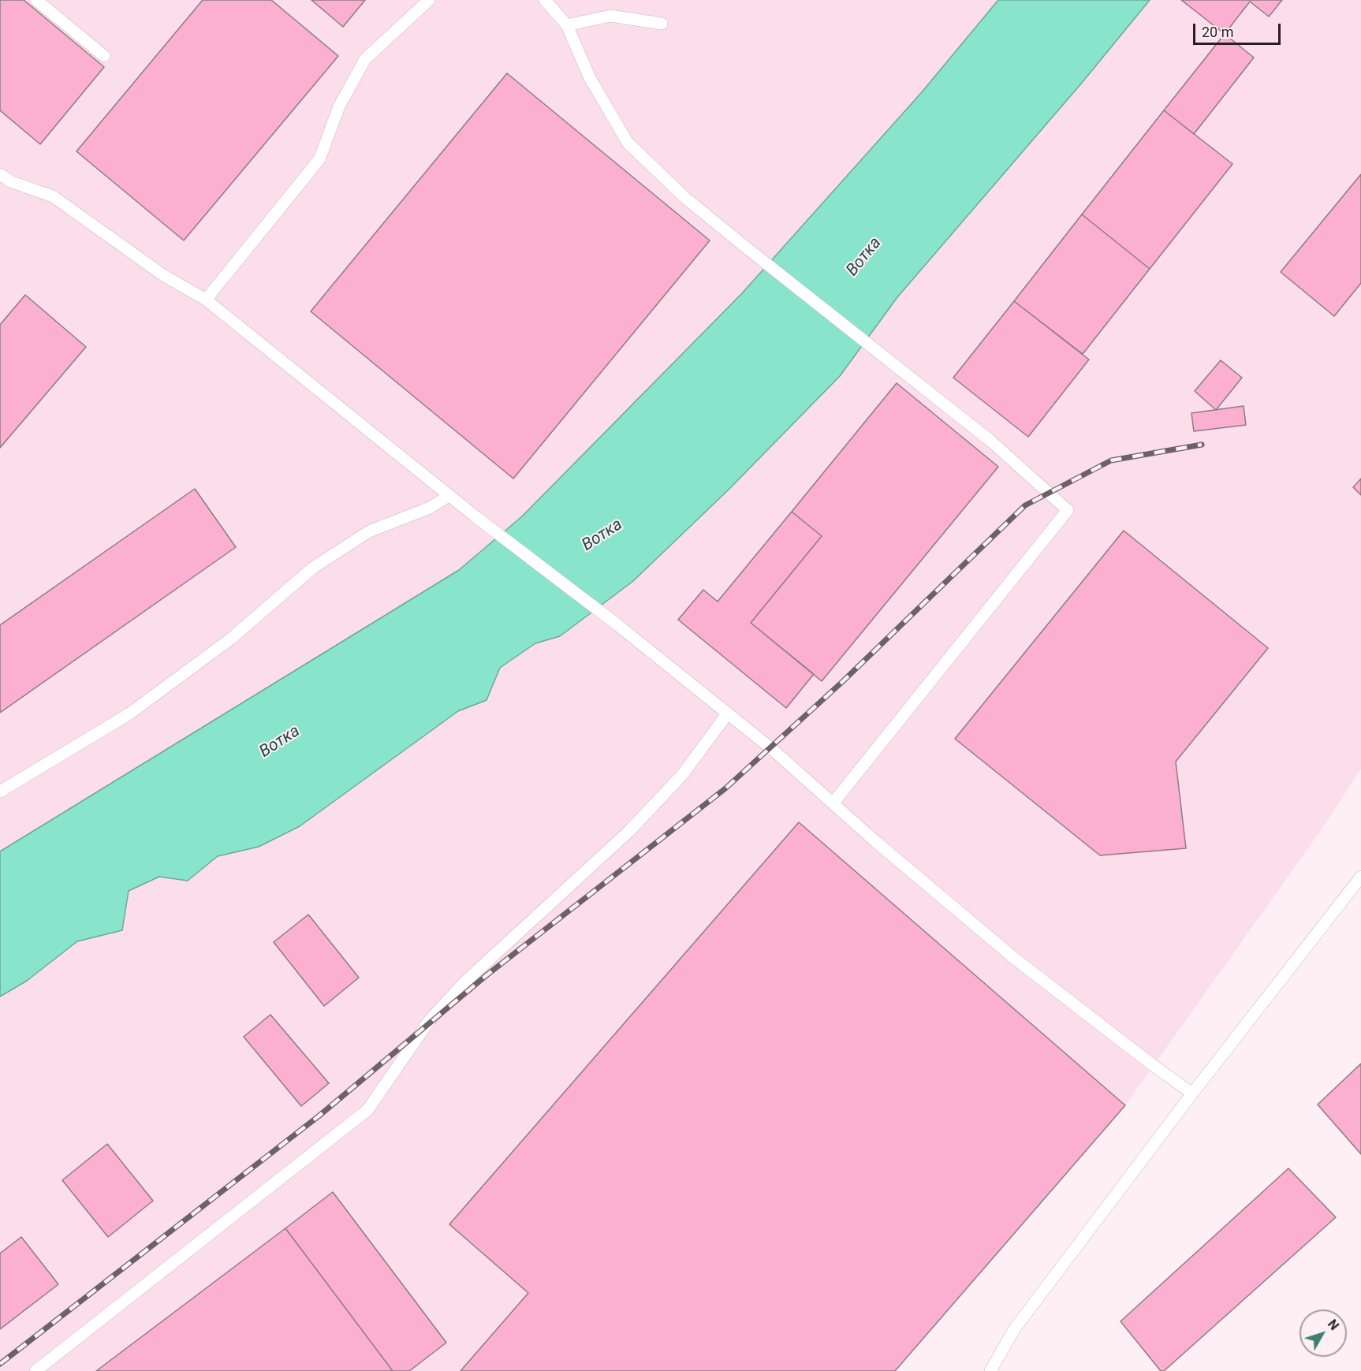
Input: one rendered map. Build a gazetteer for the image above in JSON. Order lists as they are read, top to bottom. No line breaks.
{"water":["Вотка"],"scale_bar":"20 m","north":"top right"}
